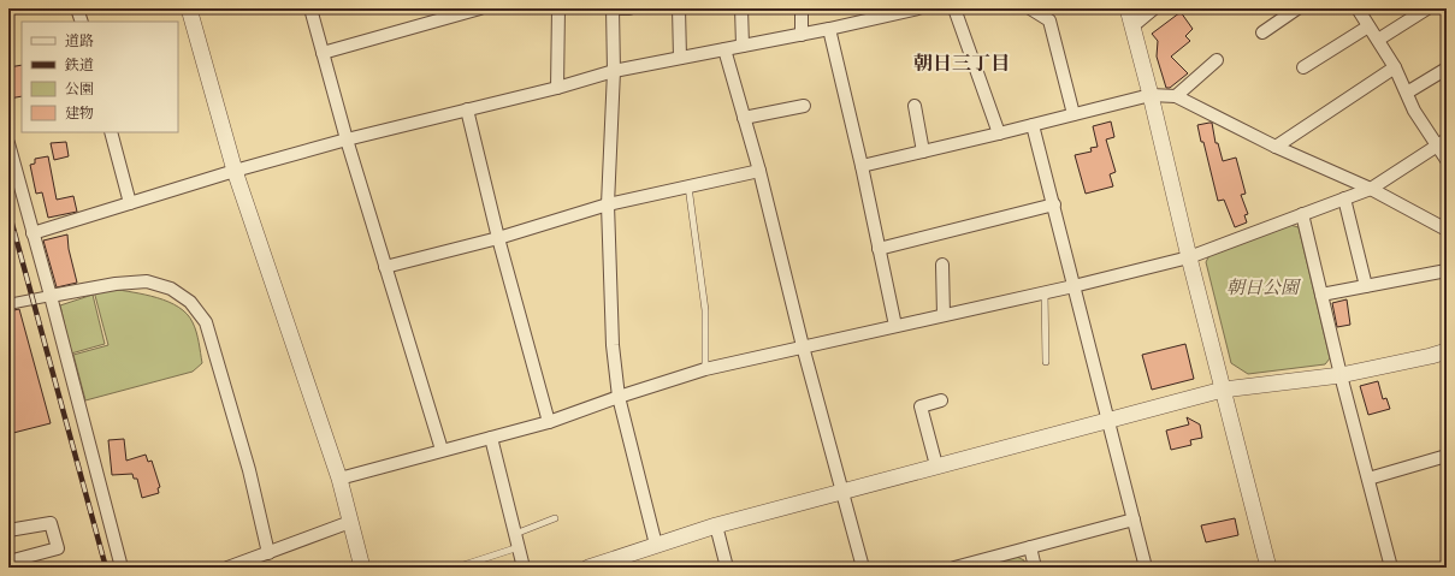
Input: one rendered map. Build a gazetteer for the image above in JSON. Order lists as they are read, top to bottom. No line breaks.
{"districts":["朝日三丁目"],"parks":["朝日公園"],"legend":["道路","鉄道","公園","建物"]}
